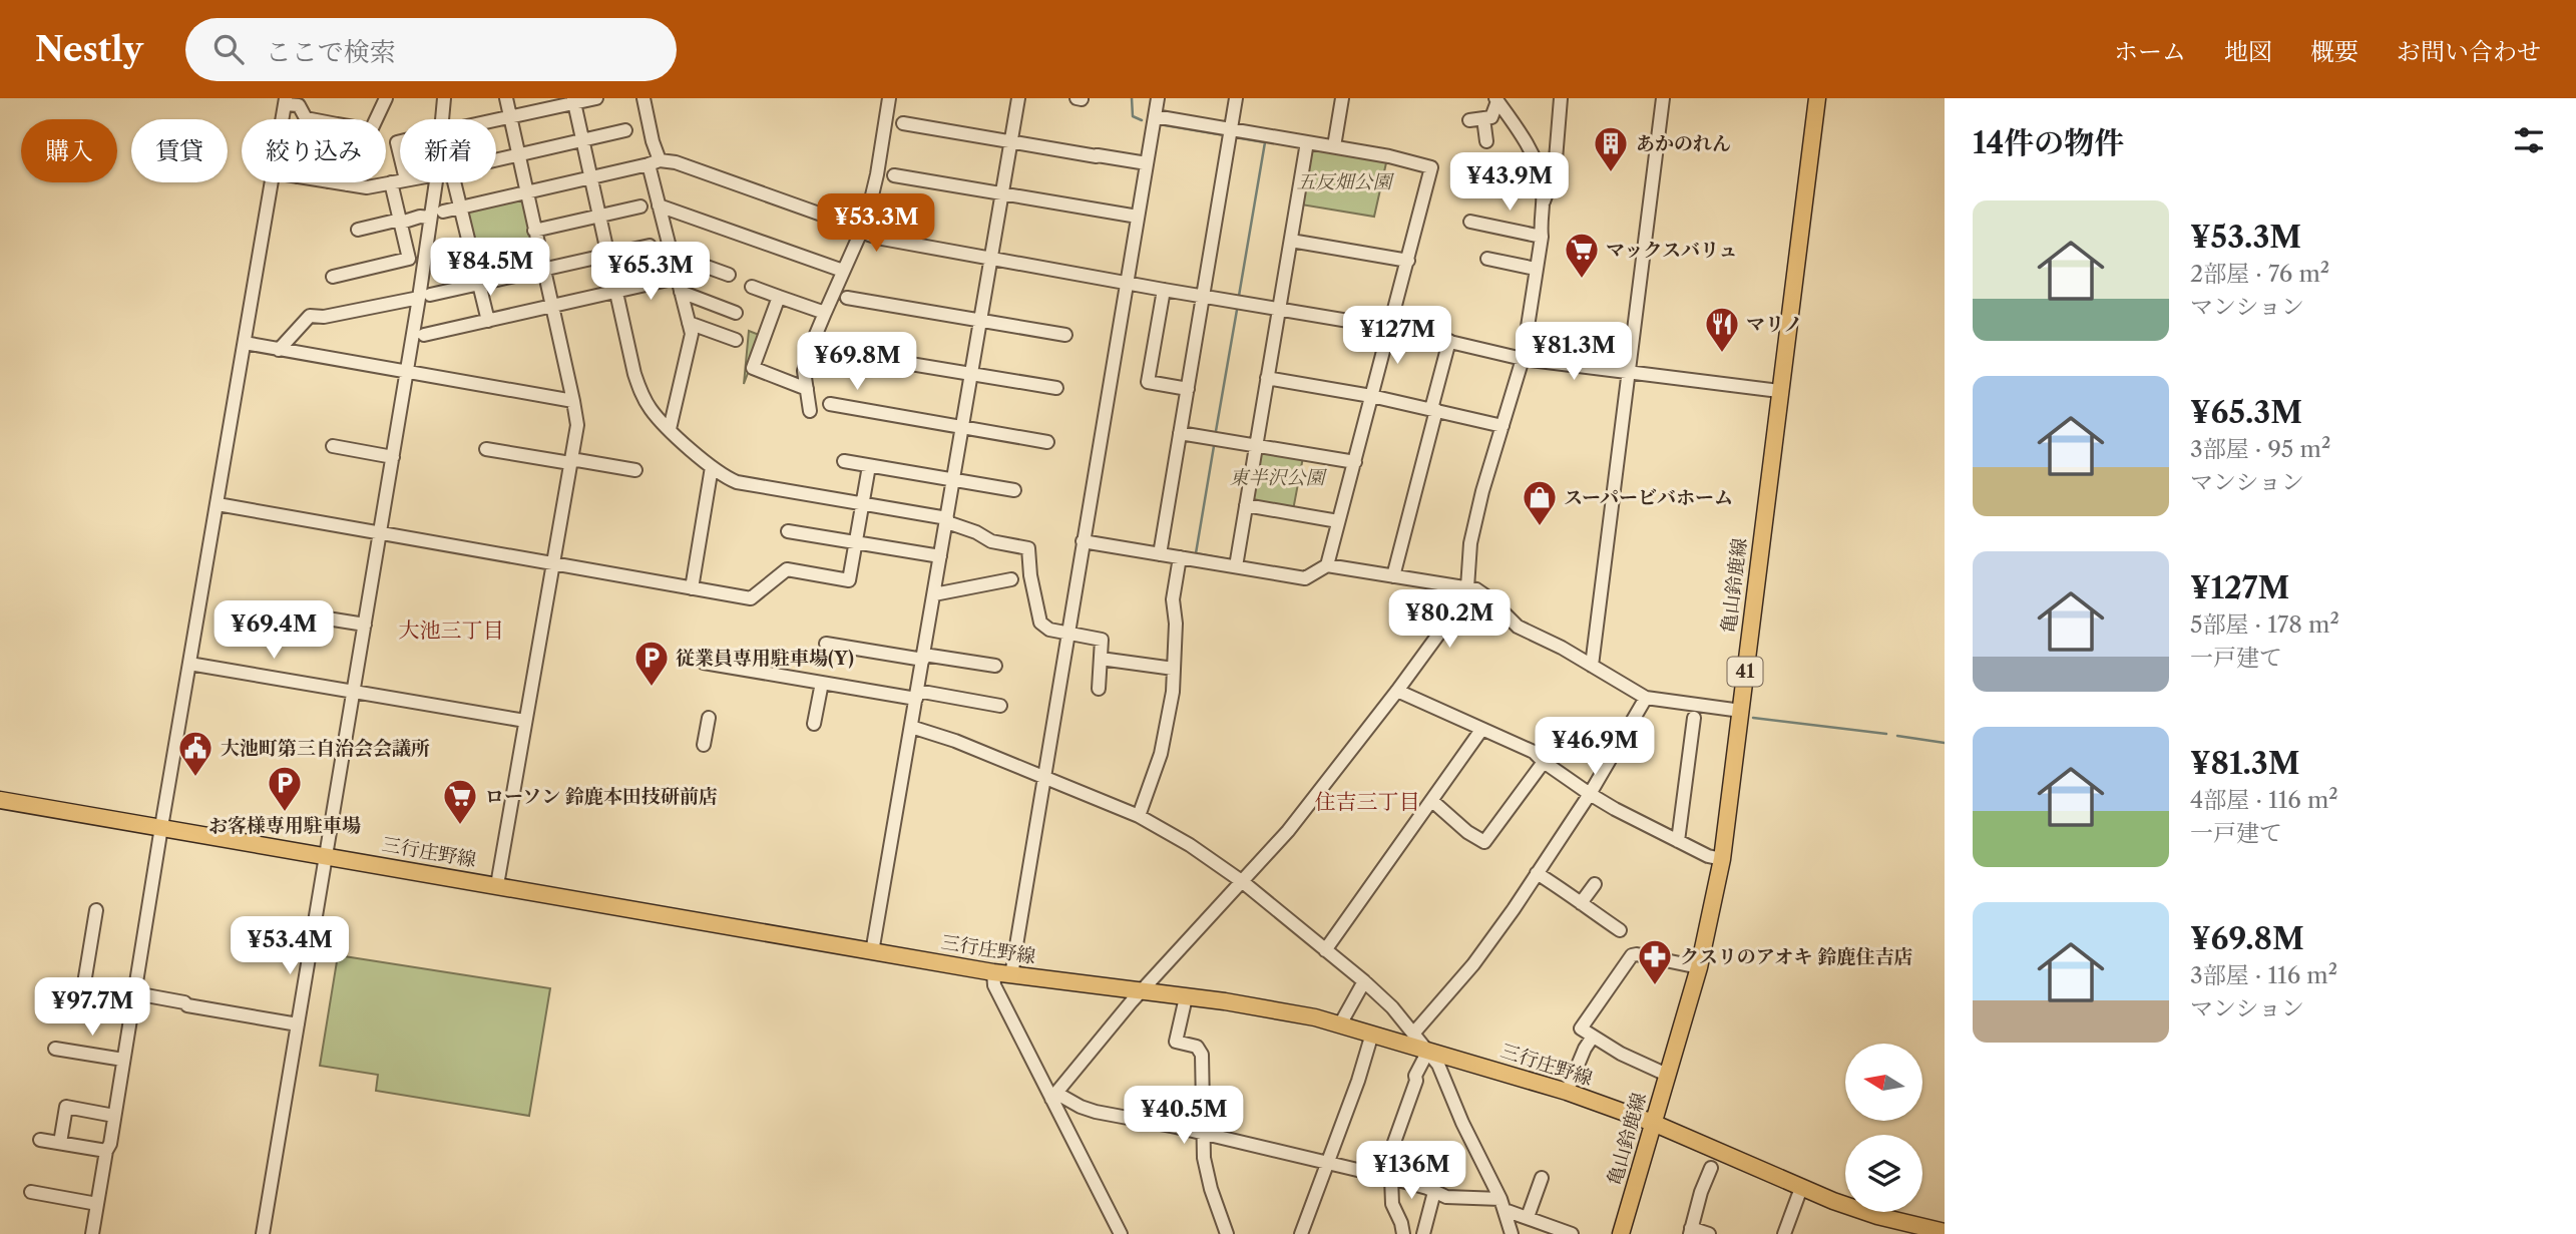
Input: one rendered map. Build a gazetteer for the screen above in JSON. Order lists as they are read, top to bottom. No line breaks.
{"streets":{"main road":["亀山鈴鹿線","41","三行庄野線"]},"crossings":[["亀山鈴鹿線","三行庄野線"]],"districts":["大池三丁目","住吉三丁目"],"parks":["五反畑公園","東半沢公園"],"places":{"building":["あかのれん"],"supermarket":["マックスバリュ","ローソン 鈴鹿本田技研前店"],"restaurant":["マリノ"],"shop":["スーパービバホーム"],"parking":["従業員専用駐車場(Y)","お客様専用駐車場"],"public building":["大池町第三自治会会議所"],"pharmacy":["クスリのアオキ 鈴鹿住吉店"]},"north":"left","page":{"header":"Nestly","search":"ここで検索","nav":["ホーム","地図","概要","お問い合わせ"],"heading":"14件の物件","chip":["購入","賃貸","絞り込み","新着"],"price":["¥43.9M","¥53.3M","¥84.5M","¥65.3M","¥127M","¥81.3M","¥69.8M","¥80.2M","¥69.4M","¥46.9M","¥53.4M","¥97.7M","¥40.5M","¥136M"],"list":[{"name":"¥53.3M","note":"2部屋 · 76 m² · マンション"},{"name":"¥65.3M","note":"3部屋 · 95 m² · マンション"},{"name":"¥127M","note":"5部屋 · 178 m² · 一戸建て"},{"name":"¥81.3M","note":"4部屋 · 116 m² · 一戸建て"},{"name":"¥69.8M","note":"3部屋 · 116 m² · マンション"}]}}
